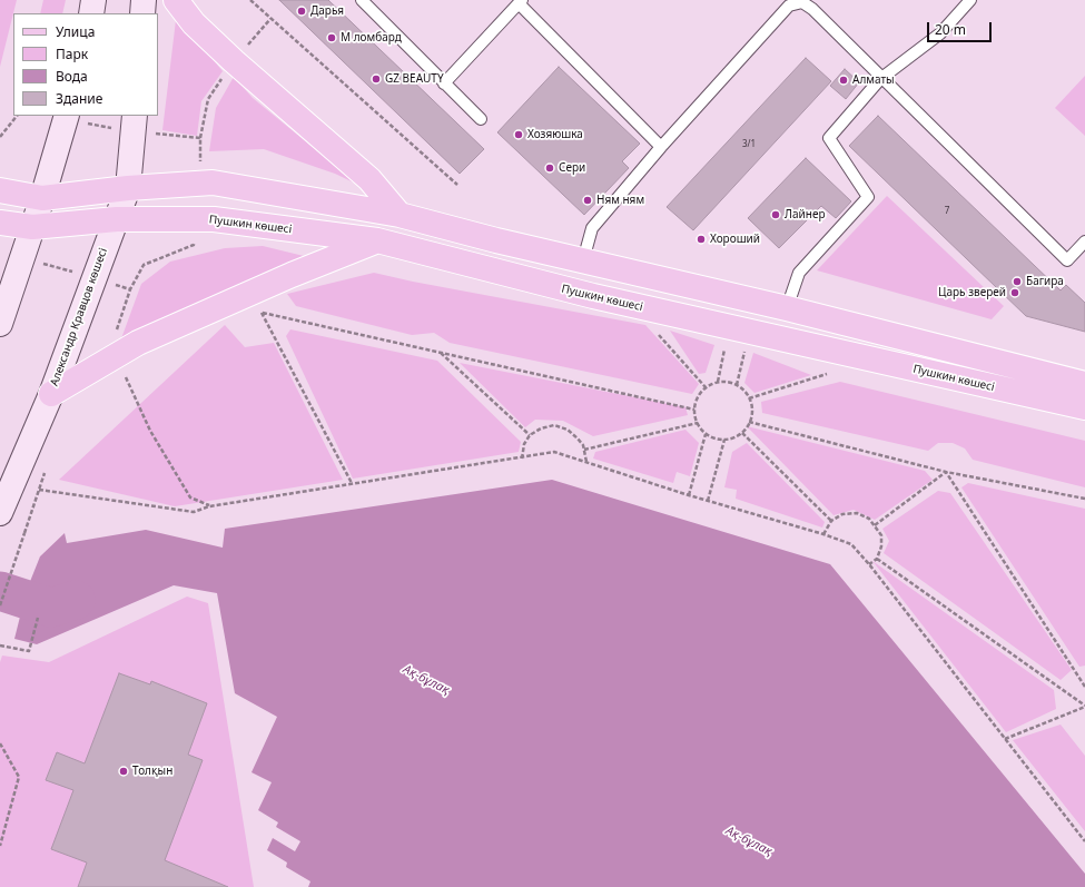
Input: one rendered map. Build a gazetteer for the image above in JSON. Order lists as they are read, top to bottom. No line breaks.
{"streets":{"main road":["Пушкин көшесі","Александр Кравцов көшесі"]},"crossings":[["Пушкин көшесі","Александр Кравцов көшесі"]],"water":["Ақ-бұлақ"],"places":["Дарья","М ломбард","GZ BEAUTY","Алматы","Хозяюшка","Сери","Ням ням","Лайнер","Хороший","Багира","Царь зверей","Толқын"],"house_numbers":["3/1","7"],"legend":["Улица","Парк","Вода","Здание"],"scale_bar":"20 m"}
